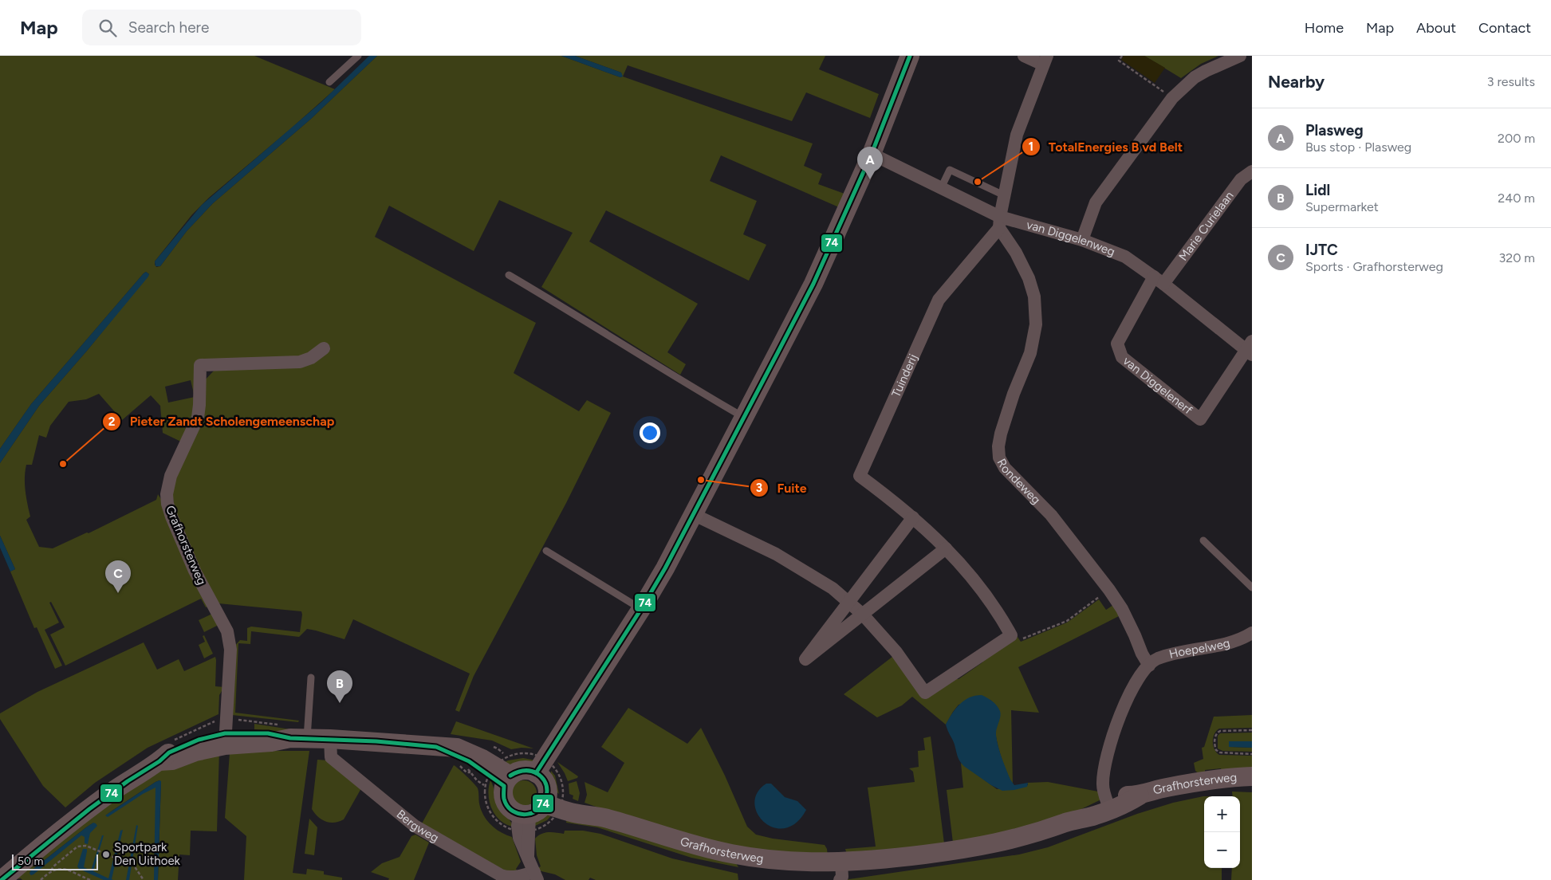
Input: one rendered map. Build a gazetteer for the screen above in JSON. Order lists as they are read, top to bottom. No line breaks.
{"streets":{"main road":["Grafhorsterweg"],"street":["Marie Curielaan","van Diggelenweg","Tuinderij","van Diggelenerf","Rondeweg","Hoepelweg","Bergweg"]},"crossings":[["Marie Curielaan","van Diggelenweg"],["Marie Curielaan","van Diggelenerf"],["van Diggelenweg","Tuinderij"],["van Diggelenweg","van Diggelenerf"],["van Diggelenweg","Rondeweg"],["Tuinderij","Rondeweg"],["Rondeweg","Hoepelweg"],["Grafhorsterweg","Bergweg"]],"places":["TotalEnergies B vd Belt","Pieter Zandt Scholengemeenschap","Fuite","Sportpark Den Uithoek"],"lines":["transit line 74"],"scale_bar":"50 m","page":{"header":"Map","search":"Search here","nav":["Home","Map","About","Contact"],"heading":["Nearby","3 results"],"list":[{"mark":"A","name":"Plasweg","note":"Bus stop · Plasweg","value":"200 m"},{"mark":"B","name":"Lidl","note":"Supermarket","value":"240 m"},{"mark":"C","name":"IJTC","note":"Sports · Grafhorsterweg","value":"320 m"}],"pins":["A","C","B"],"map_buttons":["+","−"],"scale":"50 m"}}
